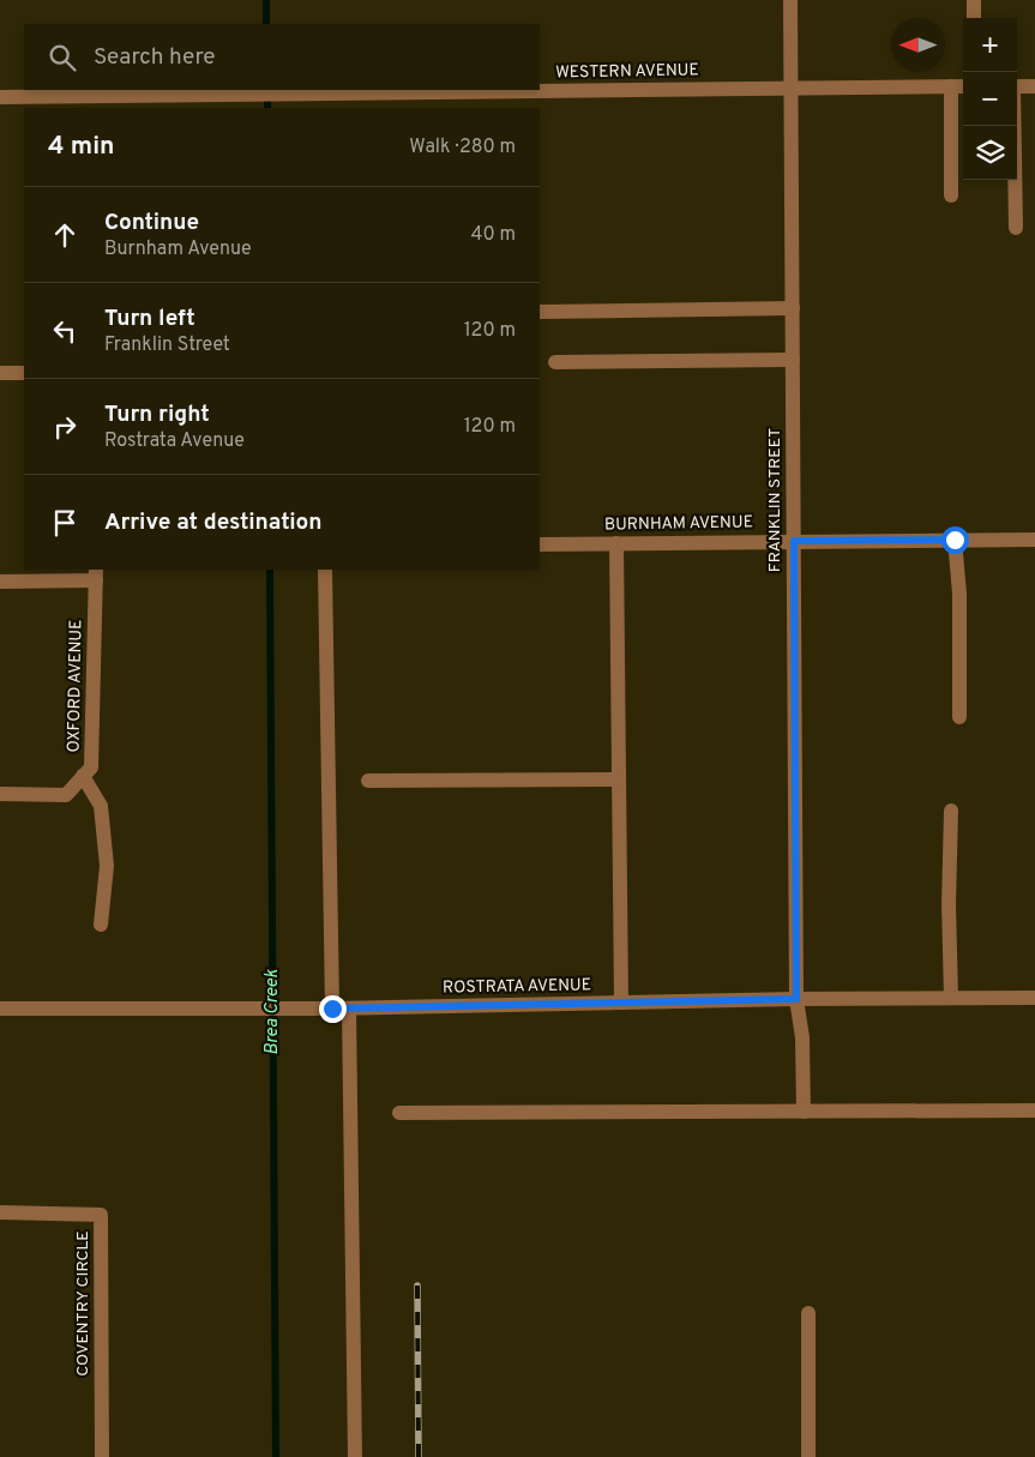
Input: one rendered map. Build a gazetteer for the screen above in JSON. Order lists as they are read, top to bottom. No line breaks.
{"streets":{"street":["WESTERN AVENUE","FRANKLIN STREET","BURNHAM AVENUE","OXFORD AVENUE","ROSTRATA AVENUE","COVENTRY CIRCLE"]},"crossings":[["WESTERN AVENUE","FRANKLIN STREET"],["FRANKLIN STREET","BURNHAM AVENUE"],["FRANKLIN STREET","ROSTRATA AVENUE"]],"water":["Brea Creek"],"north":"left","page":{"map_buttons":["+","−"],"search":"Search here","heading":["4 min","Walk · 280 m"],"list":[["Continue","Burnham Avenue","40 m"],["Turn left","Franklin Street","120 m"],["Turn right","Rostrata Avenue","120 m"],"Arrive at destination"]}}
